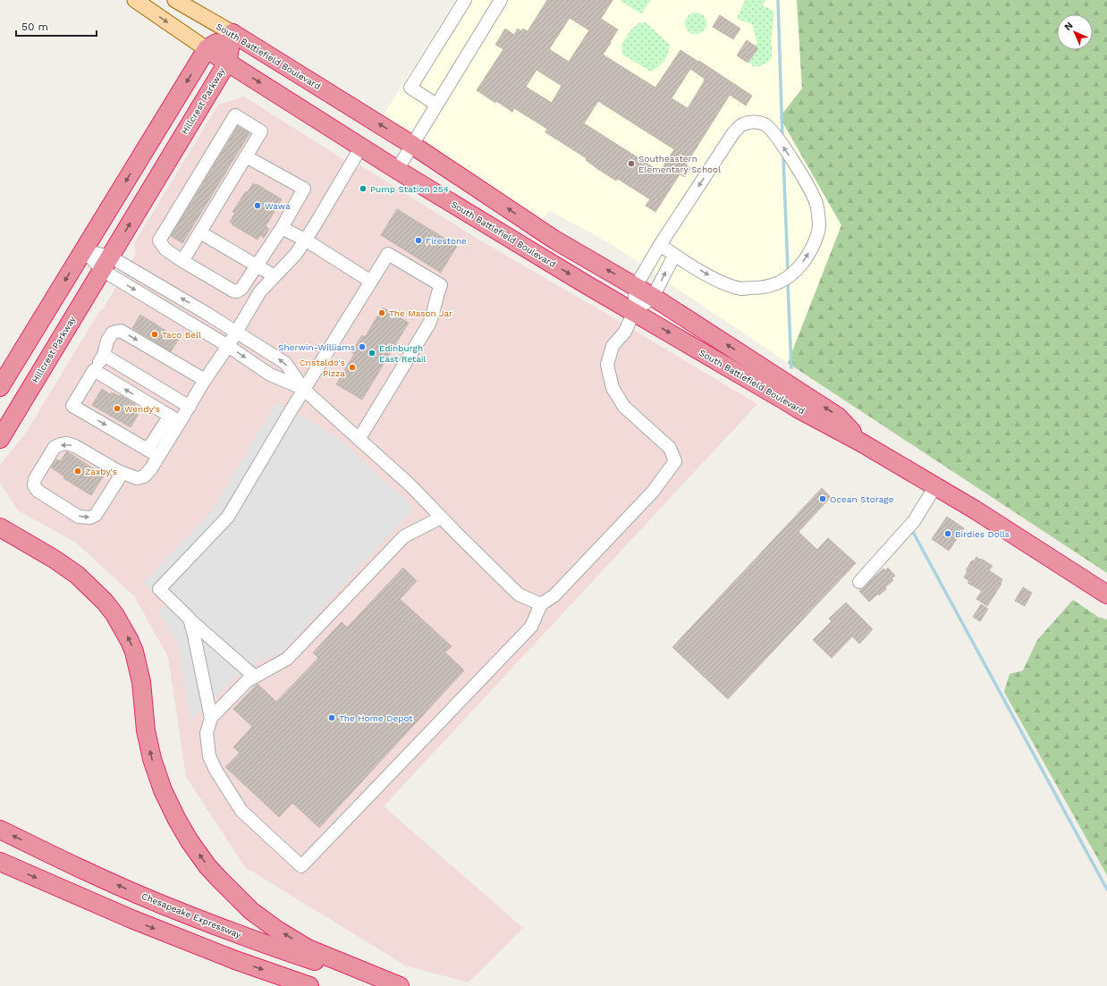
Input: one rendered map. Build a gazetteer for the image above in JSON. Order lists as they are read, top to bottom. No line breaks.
{"streets":{"highway":["South Battlefield Boulevard","Hillcrest Parkway","Chesapeake Expressway"]},"crossings":[["South Battlefield Boulevard","Hillcrest Parkway"]],"places":["Southeastern Elementary School","Pump Station 254","Wawa","Firestone","The Mason Jar","Taco Bell","Sherwin-Williams","Edinburgh East Retail","Cristaldo's Pizza","Wendy's","Zaxby's","Ocean Storage","Birdies Dolls","The Home Depot"],"scale_bar":"50 m","north":"top left"}
